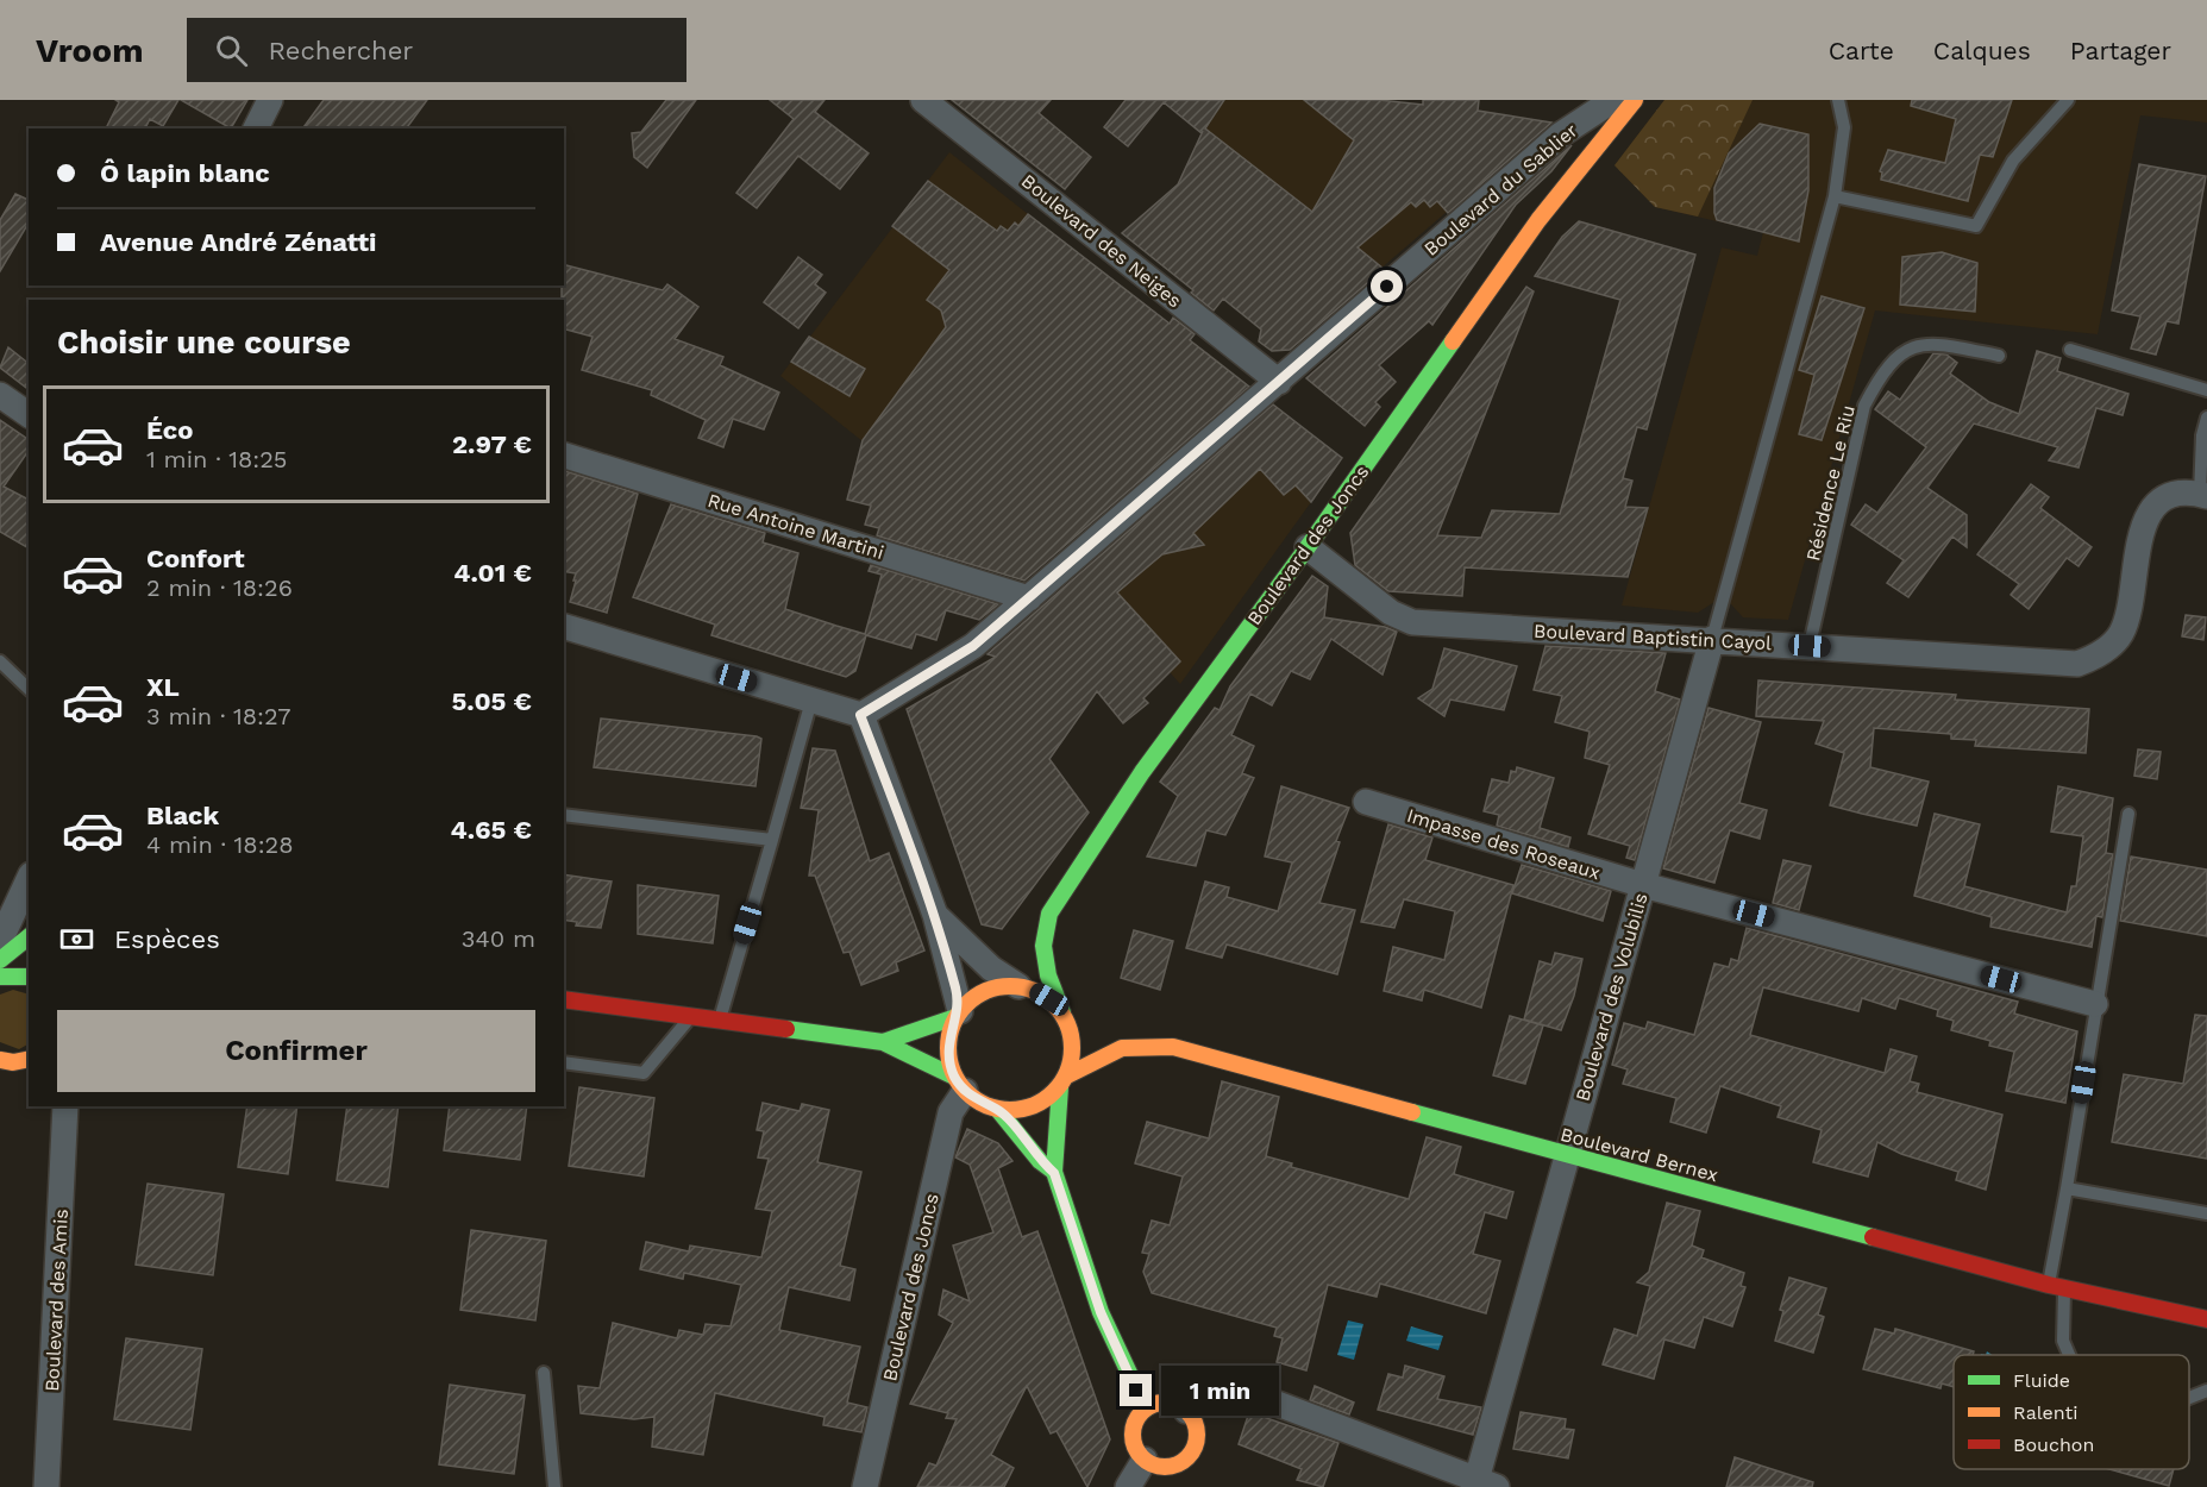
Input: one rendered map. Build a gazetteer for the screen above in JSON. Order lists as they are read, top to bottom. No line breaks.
{"streets":{"street":["Boulevard du Sablier","Boulevard des Neiges","Rue Antoine Martini","Boulevard des Joncs","Boulevard Baptistin Cayol","Impasse des Roseaux","Boulevard des Volubilis","Boulevard Bernex","Boulevard des Amis"],"lane":["Résidence Le Riu"]},"crossings":[["Boulevard du Sablier","Boulevard des Neiges"],["Boulevard du Sablier","Rue Antoine Martini"],["Résidence Le Riu","Boulevard Baptistin Cayol"],["Boulevard des Joncs","Boulevard Baptistin Cayol"],["Boulevard des Joncs","Boulevard Bernex"],["Boulevard Baptistin Cayol","Boulevard des Volubilis"],["Impasse des Roseaux","Boulevard des Volubilis"],["Boulevard des Volubilis","Boulevard Bernex"]],"legend":["Fluide","Ralenti","Bouchon"],"page":{"header":"Vroom","search":"Rechercher","nav":["Carte","Calques","Partager"],"banner":["Ô lapin blanc","Avenue André Zénatti"],"heading":"Choisir une course","list":[{"name":"Éco","note":"1 min · 18:25","value":"2.97 €"},{"name":"Confort","note":"2 min · 18:26","value":"4.01 €"},{"name":"XL","note":"3 min · 18:27","value":"5.05 €"},{"name":"Black","note":"4 min · 18:28","value":"4.65 €"}],"pay":["Espèces","340 m"],"buttons":"Confirmer","bubble":"1 min"}}
